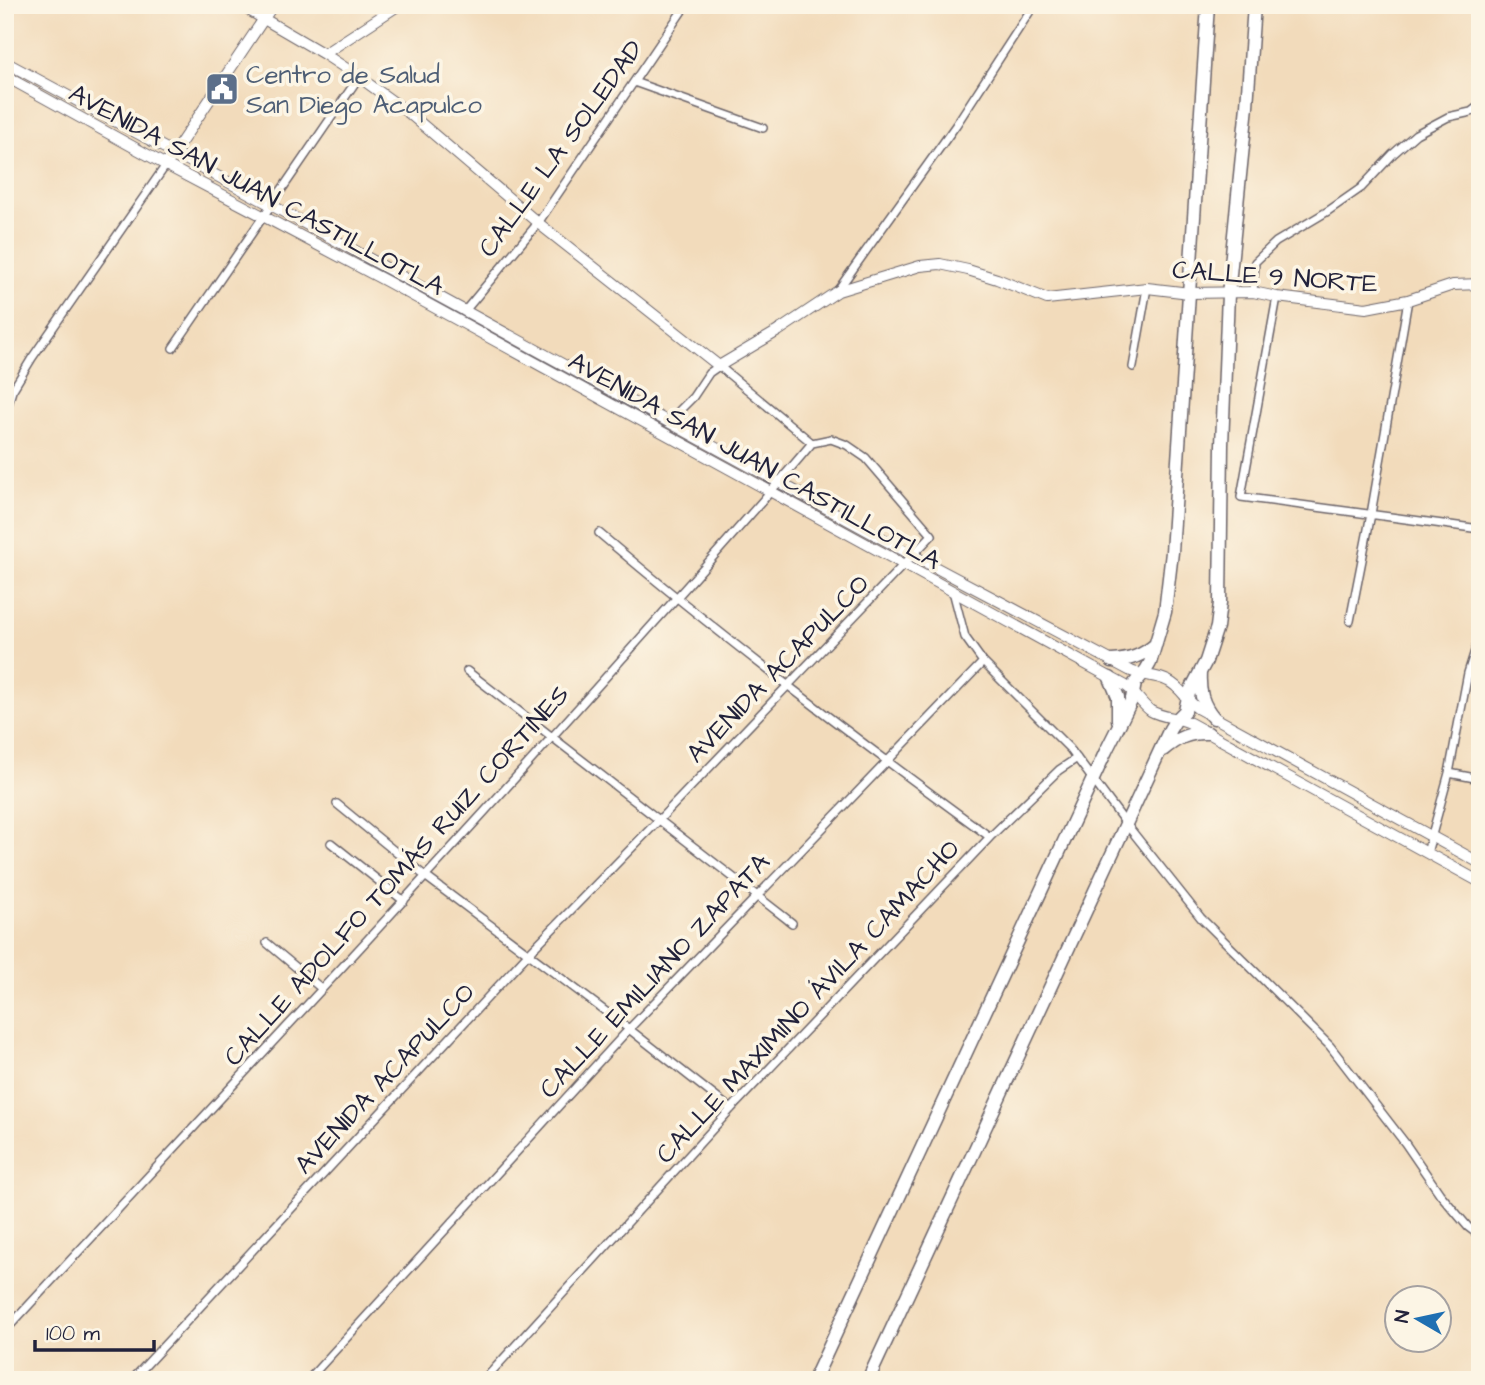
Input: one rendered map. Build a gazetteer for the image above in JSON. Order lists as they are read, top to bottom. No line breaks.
{"streets":{"main road":["AVENIDA SAN JUAN CASTILLOTLA","CALLE 9 NORTE"],"street":["CALLE LA SOLEDAD","AVENIDA ACAPULCO","CALLE ADOLFO TOMÁS RUIZ CORTINES","CALLE EMILIANO ZAPATA","CALLE MAXIMINO ÁVILA CAMACHO"]},"crossings":[["CALLE LA SOLEDAD","AVENIDA SAN JUAN CASTILLOTLA"],["AVENIDA SAN JUAN CASTILLOTLA","AVENIDA ACAPULCO"],["AVENIDA SAN JUAN CASTILLOTLA","CALLE ADOLFO TOMÁS RUIZ CORTINES"],["AVENIDA ACAPULCO","CALLE ADOLFO TOMÁS RUIZ CORTINES"]],"places":{"public building":["Centro de Salud San Diego Acapulco"]},"scale_bar":"100 m","north":"left"}
